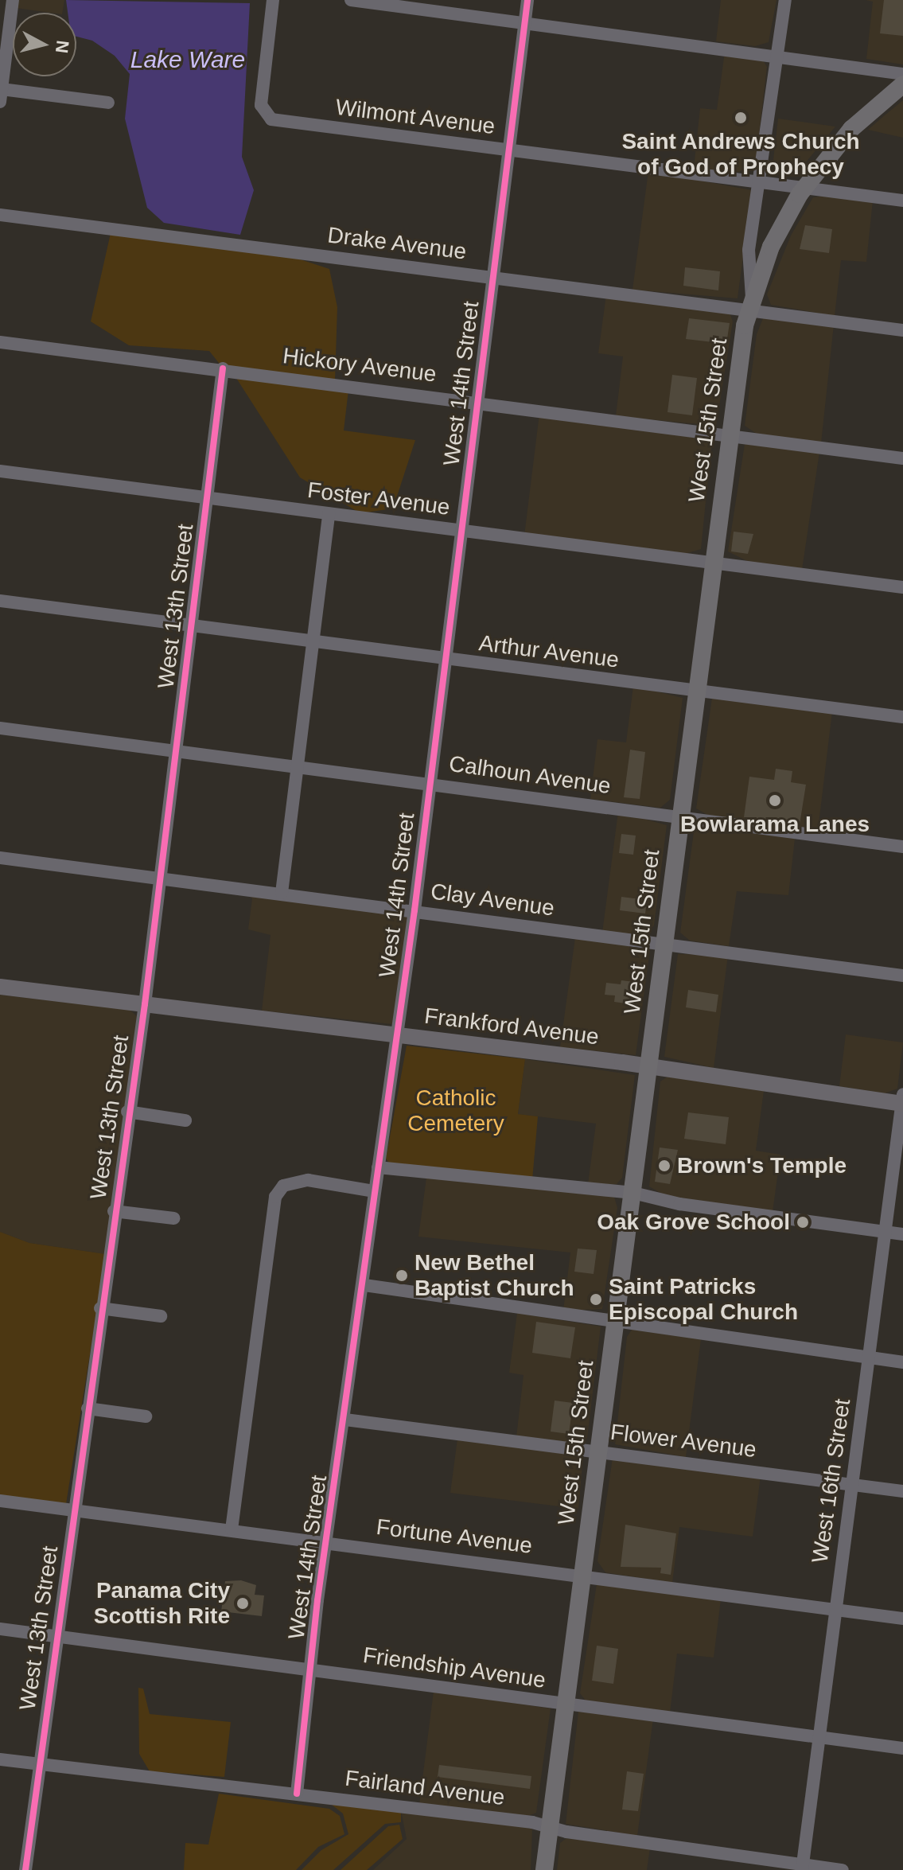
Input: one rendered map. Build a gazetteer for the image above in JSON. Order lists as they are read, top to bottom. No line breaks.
{"streets":{"highway":["West 15th Street"],"main road":["Frankford Avenue"],"street":["Wilmont Avenue","Drake Avenue","Hickory Avenue","West 14th Street","Foster Avenue","West 13th Street","Arthur Avenue","Calhoun Avenue","Clay Avenue","Flower Avenue","West 16th Street","Fortune Avenue","Friendship Avenue","Fairland Avenue"]},"crossings":[["Wilmont Avenue","West 14th Street"],["Wilmont Avenue","West 15th Street"],["Drake Avenue","West 14th Street"],["Drake Avenue","West 15th Street"],["Hickory Avenue","West 14th Street"],["Hickory Avenue","West 15th Street"],["Hickory Avenue","West 13th Street"],["West 14th Street","Foster Avenue"],["West 14th Street","Arthur Avenue"],["West 14th Street","Calhoun Avenue"],["West 14th Street","Clay Avenue"],["West 14th Street","Frankford Avenue"],["West 14th Street","Flower Avenue"],["West 14th Street","Fortune Avenue"],["West 14th Street","Friendship Avenue"],["West 14th Street","Fairland Avenue"],["West 15th Street","Foster Avenue"],["West 15th Street","Arthur Avenue"],["West 15th Street","Calhoun Avenue"],["West 15th Street","Clay Avenue"],["West 15th Street","Frankford Avenue"],["West 15th Street","Flower Avenue"],["West 15th Street","Fortune Avenue"],["West 15th Street","Friendship Avenue"],["West 15th Street","Fairland Avenue"],["Foster Avenue","West 13th Street"],["West 13th Street","Arthur Avenue"],["West 13th Street","Calhoun Avenue"],["West 13th Street","Clay Avenue"],["West 13th Street","Frankford Avenue"],["West 13th Street","Fortune Avenue"],["West 13th Street","Friendship Avenue"],["West 13th Street","Fairland Avenue"],["Frankford Avenue","West 16th Street"],["Flower Avenue","West 16th Street"],["West 16th Street","Fortune Avenue"],["West 16th Street","Friendship Avenue"],["West 16th Street","Fairland Avenue"]],"water":["Lake Ware"],"parks":["Catholic Cemetery"],"places":["Saint Andrews Church of God of Prophecy","Bowlarama Lanes","Brown's Temple","Oak Grove School","New Bethel Baptist Church","Saint Patricks Episcopal Church","Panama City Scottish Rite"],"north":"right"}
